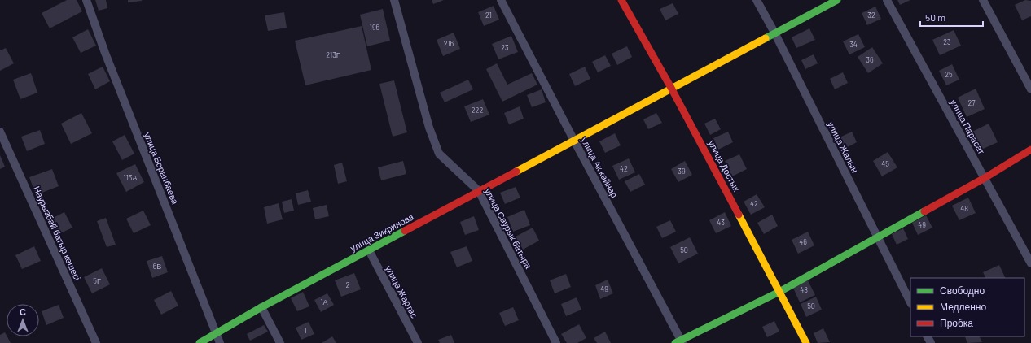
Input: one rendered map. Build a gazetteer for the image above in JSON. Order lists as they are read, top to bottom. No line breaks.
{"streets":{"street":["улица Парасат","улица Жалын","улица Достык","улица Ак кайнар","улица Боранбаева","улица Саурык батыра","улица Зикринова","Наурызбай батыр көшесі","улица Жартас"]},"crossings":[["улица Жалын","улица Зикринова"],["улица Достык","улица Зикринова"],["улица Ак кайнар","улица Зикринова"],["улица Боранбаева","улица Зикринова"],["улица Саурык батыра","улица Зикринова"],["улица Зикринова","улица Жартас"]],"house_numbers":["21","32","196","23","216","34","23","213Г","36","25","27","222","45","42","39","113А","42","48","43","49","46","50","6В","5Г","2","49","48","1А","50","1"],"legend":["Свободно","Медленно","Пробка"],"scale_bar":"50 m","north":"top"}
